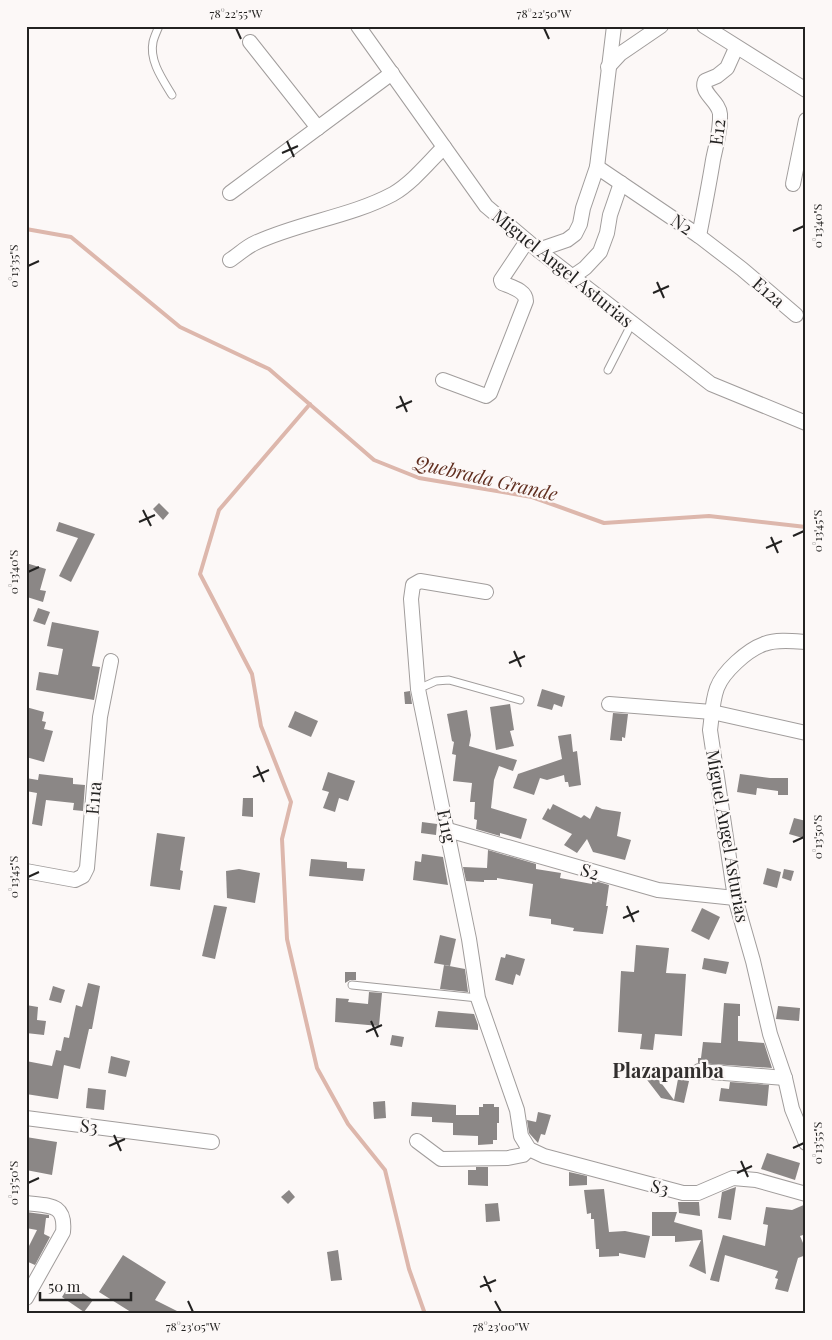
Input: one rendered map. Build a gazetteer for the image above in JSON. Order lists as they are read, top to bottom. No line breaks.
{"streets":{"street":["E12","N2","Miguel Angel Asturias","E12a","E11a","E11g","S2","S3"]},"crossings":[["E12","N2"],["N2","E12a"],["Miguel Angel Asturias","S2"],["E11g","S2"],["E11g","S3"]],"districts":["Plazapamba"],"water":["Quebrada Grande"],"scale_bar":"50 m","coordinates":["78°22'55\"W","78°22'50\"W","0°13'40\"S","0°13'35\"S","0°13'45\"S","0°13'50\"S","0°13'55\"S","78°23'05\"W","78°23'00\"W"]}
